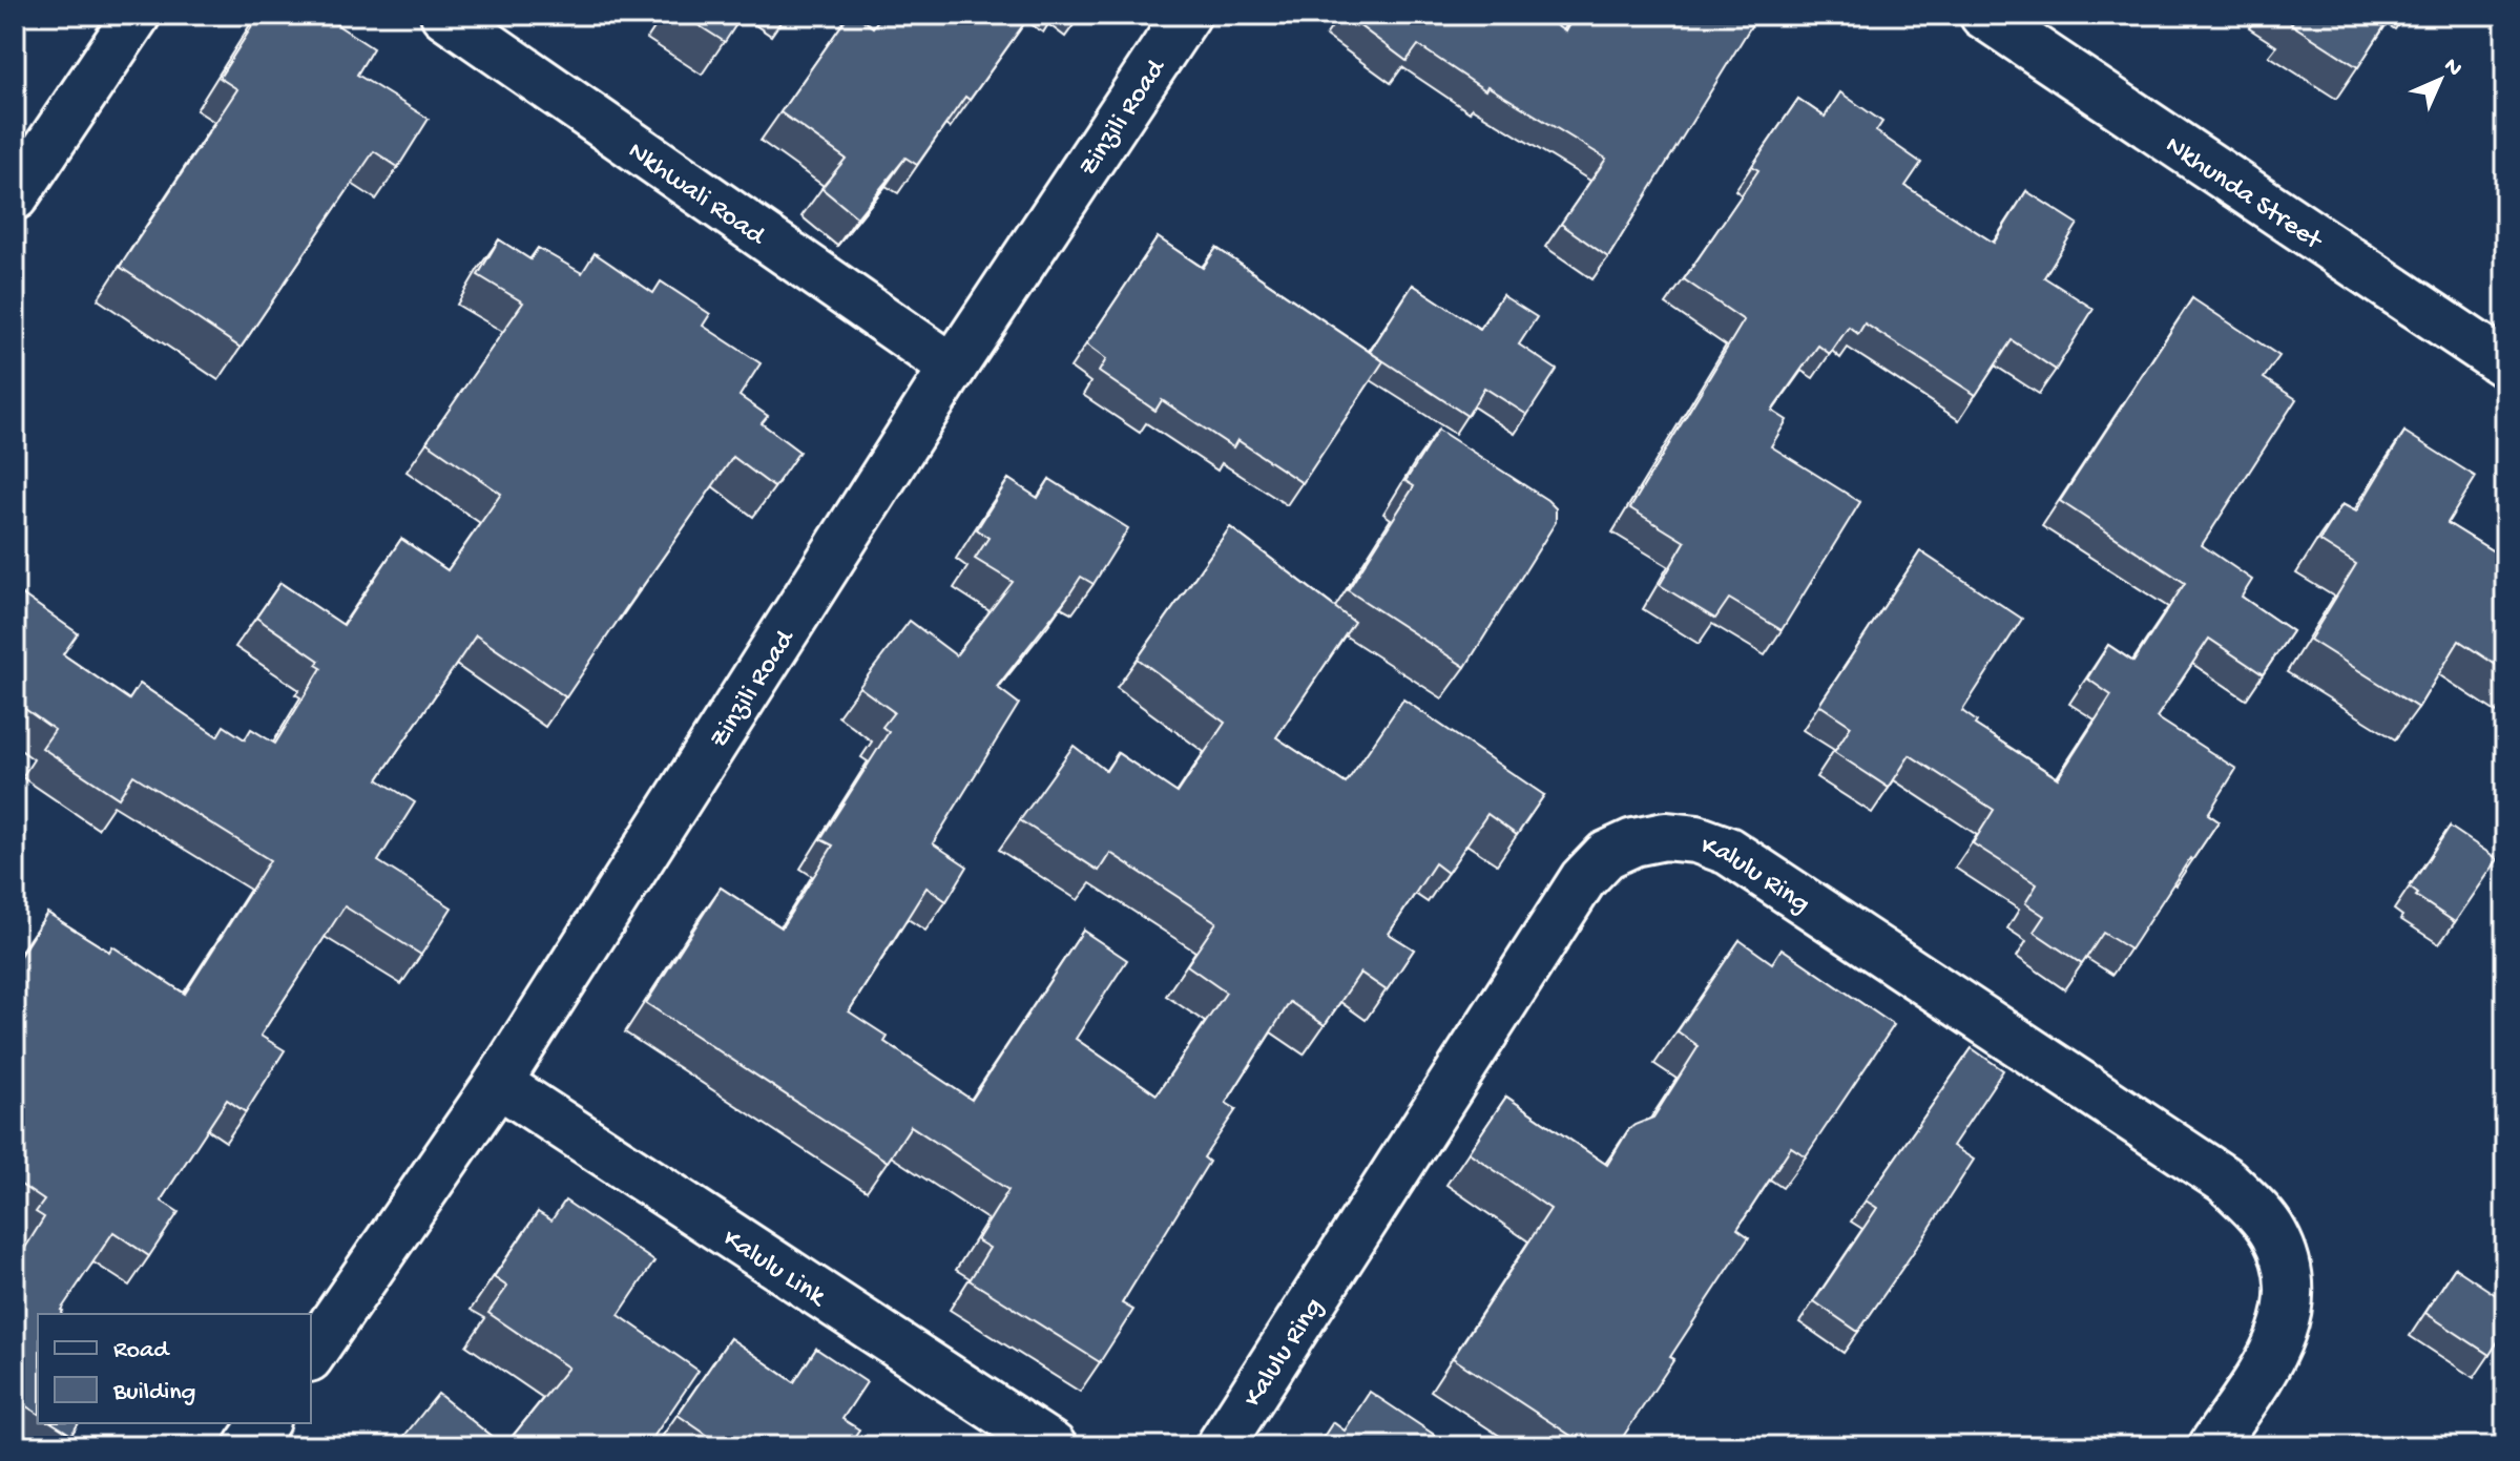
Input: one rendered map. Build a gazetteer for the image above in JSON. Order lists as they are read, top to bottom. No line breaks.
{"streets":{"street":["Zinzili Road","Nkhunda Street","Nkhwali Road","Kalulu Ring","Kalulu Link"]},"crossings":[["Zinzili Road","Nkhwali Road"],["Zinzili Road","Kalulu Link"]],"legend":["Road","Building"],"north":"top right"}
